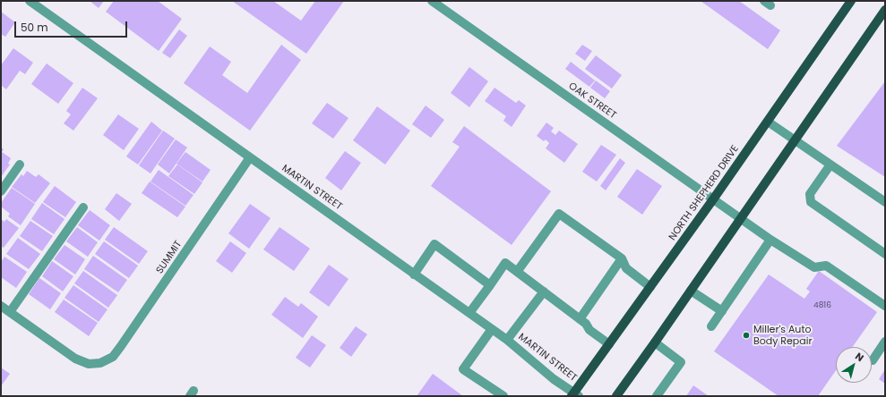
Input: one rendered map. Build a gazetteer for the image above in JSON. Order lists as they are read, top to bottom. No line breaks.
{"streets":{"main road":["NORTH SHEPHERD DRIVE"],"street":["OAK STREET","MARTIN STREET","SUMMIT"]},"crossings":[["OAK STREET","NORTH SHEPHERD DRIVE"],["MARTIN STREET","NORTH SHEPHERD DRIVE"],["MARTIN STREET","SUMMIT"]],"places":["Miller's Auto Body Repair"],"house_numbers":["4816"],"scale_bar":"50 m","north":"top right"}
